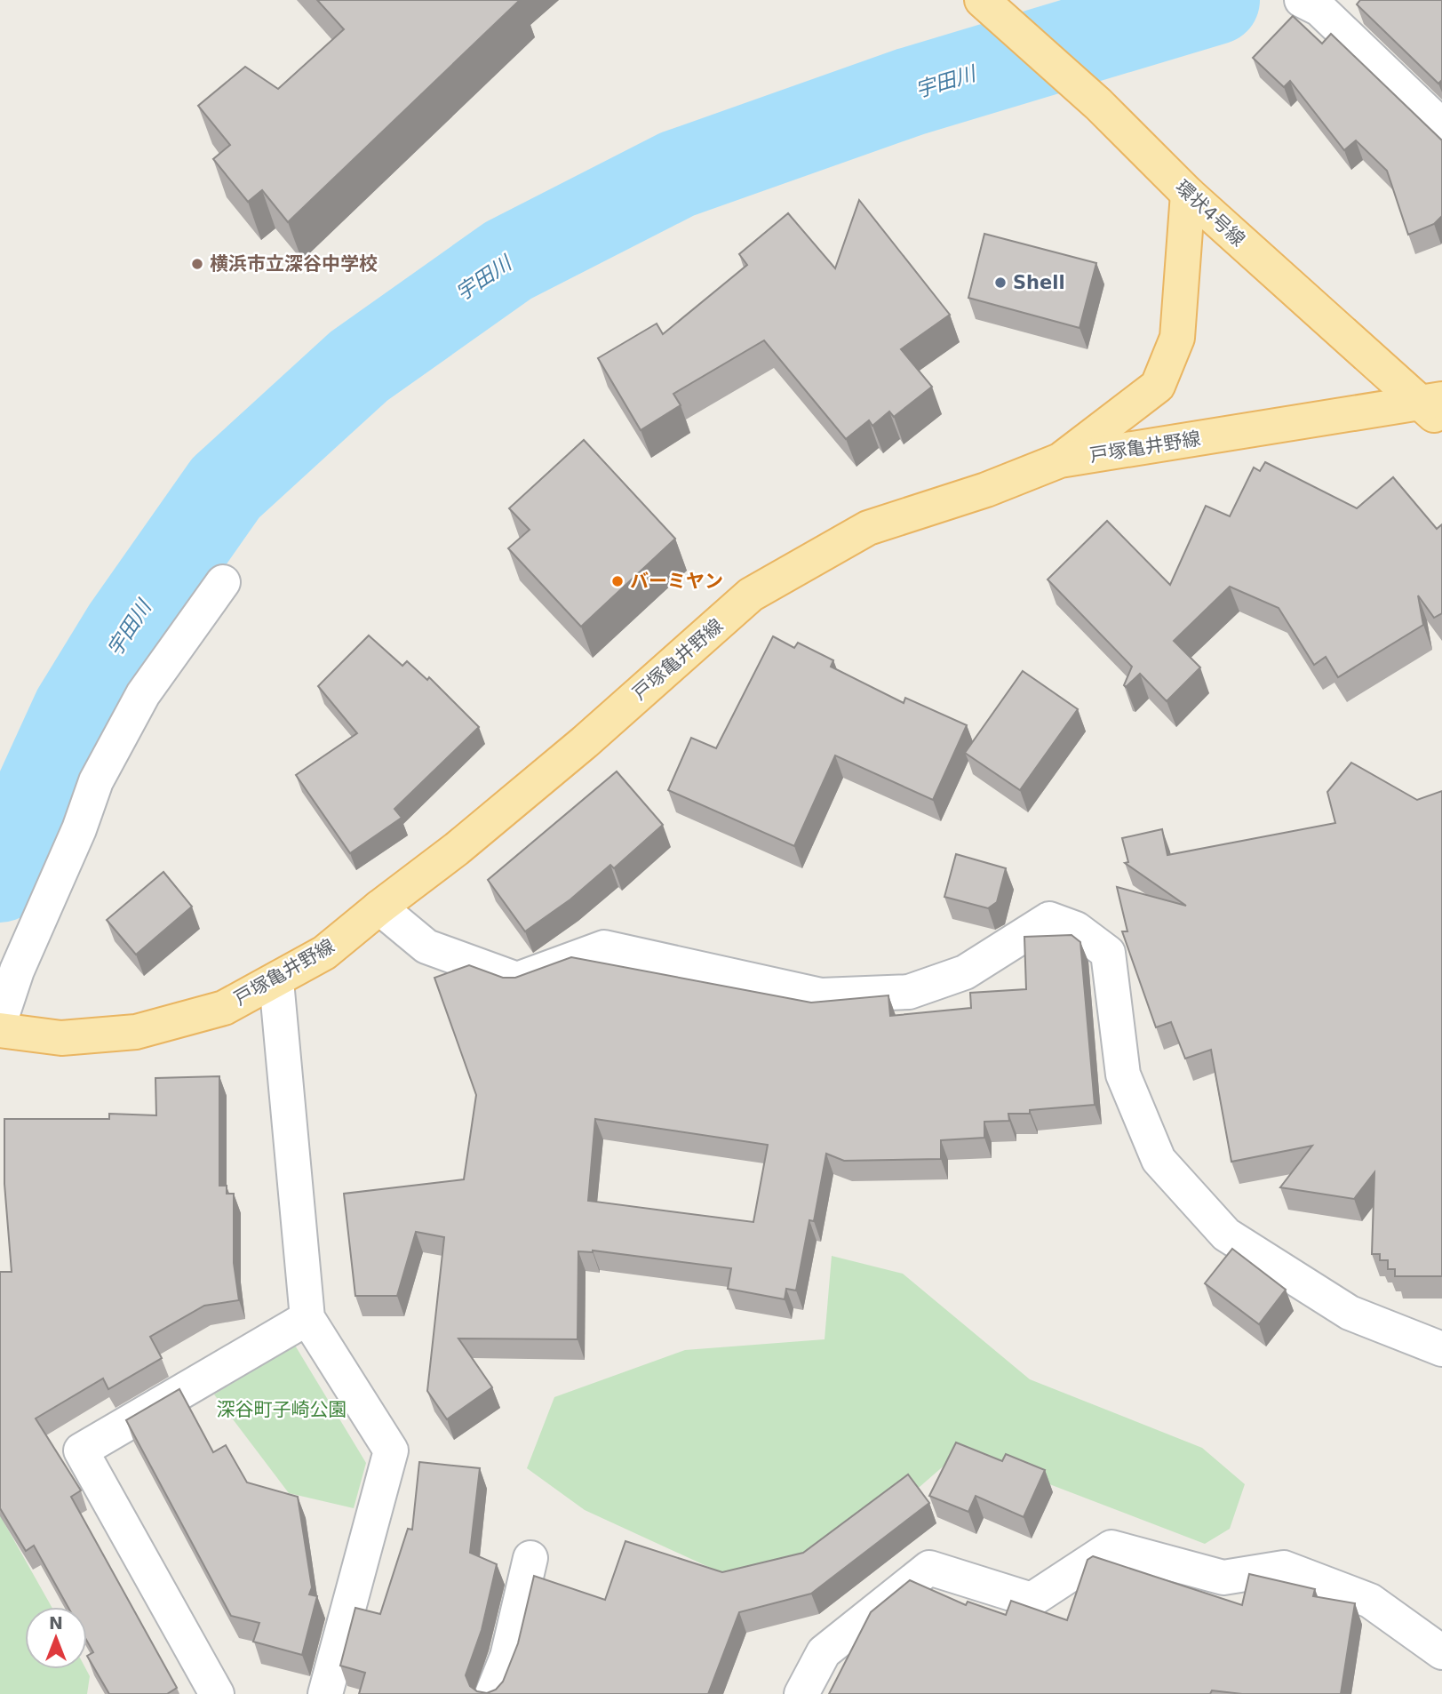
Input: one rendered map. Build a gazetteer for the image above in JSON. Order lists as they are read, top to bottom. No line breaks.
{"streets":{"main road":["環状4号線","戸塚亀井野線"]},"crossings":[["環状4号線","戸塚亀井野線"]],"water":["宇田川"],"parks":["深谷町子崎公園"],"places":["横浜市立深谷中学校","Shell","バーミヤン"],"north":"top"}
